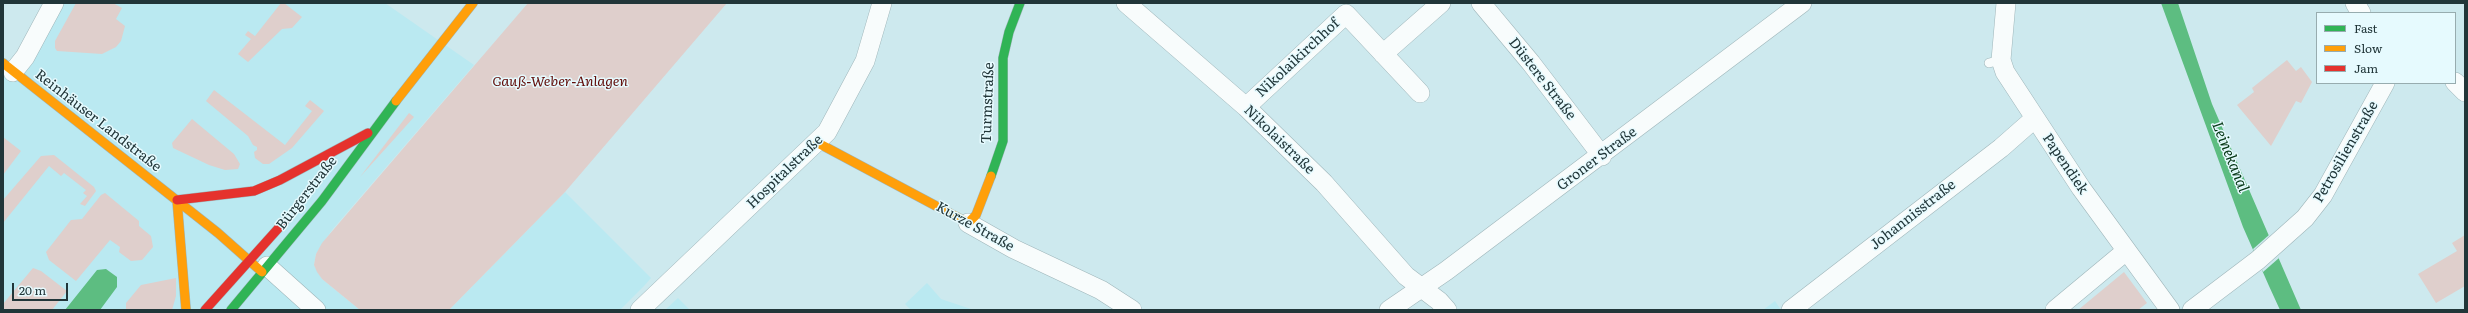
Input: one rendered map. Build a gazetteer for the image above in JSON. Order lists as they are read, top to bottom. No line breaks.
{"streets":{"main road":["Turmstraße","Reinhäuser Landstraße","Bürgerstraße","Kurze Straße"],"street":["Nikolaikirchhof","Düstere Straße","Nikolaistraße","Petrosilienstraße","Groner Straße","Papendiek","Hospitalstraße","Johannisstraße"]},"crossings":[["Nikolaikirchhof","Nikolaistraße"],["Düstere Straße","Groner Straße"],["Turmstraße","Kurze Straße"],["Reinhäuser Landstraße","Bürgerstraße"],["Nikolaistraße","Groner Straße"],["Papendiek","Johannisstraße"],["Hospitalstraße","Kurze Straße"]],"water":["Leinekanal"],"parks":["Gauß-Weber-Anlagen"],"legend":["Fast","Slow","Jam"],"scale_bar":"20 m"}
